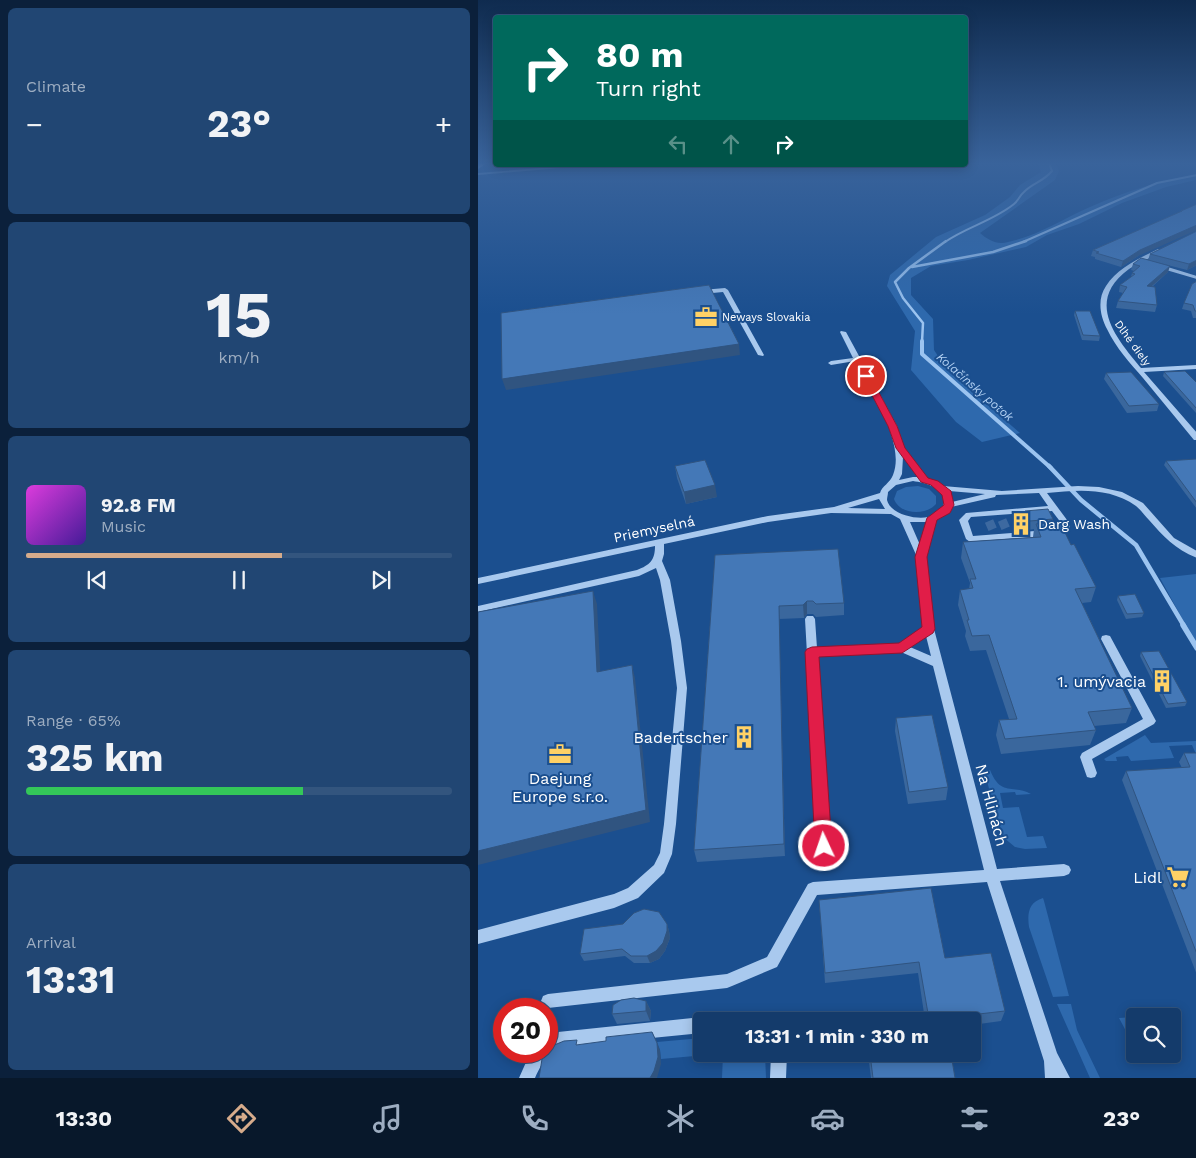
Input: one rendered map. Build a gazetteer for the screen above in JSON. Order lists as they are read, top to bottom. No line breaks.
{"streets":{"street":["Dlhé diely","Priemyselná","Na Hlinách"]},"crossings":[["Priemyselná","Na Hlinách"]],"water":["Kolačínsky potok"],"places":{"office":["Neways Slovakia","Daejung Europe s.r.o."],"building":["Darg Wash","1. umývacia","Badertscher"],"supermarket":["Lidl"]},"page":{"tile":["Climate",["15","km/h"],["Range · 65%","325 km"],["Arrival","13:31"]],"turn":["80 m","Turn right"],"heat":["−","23°","+"],"song":["92.8 FM","Music"],"limit":"20","trip":"13:31 · 1 min · 330 m","tabs":["13:30","23°"]}}
